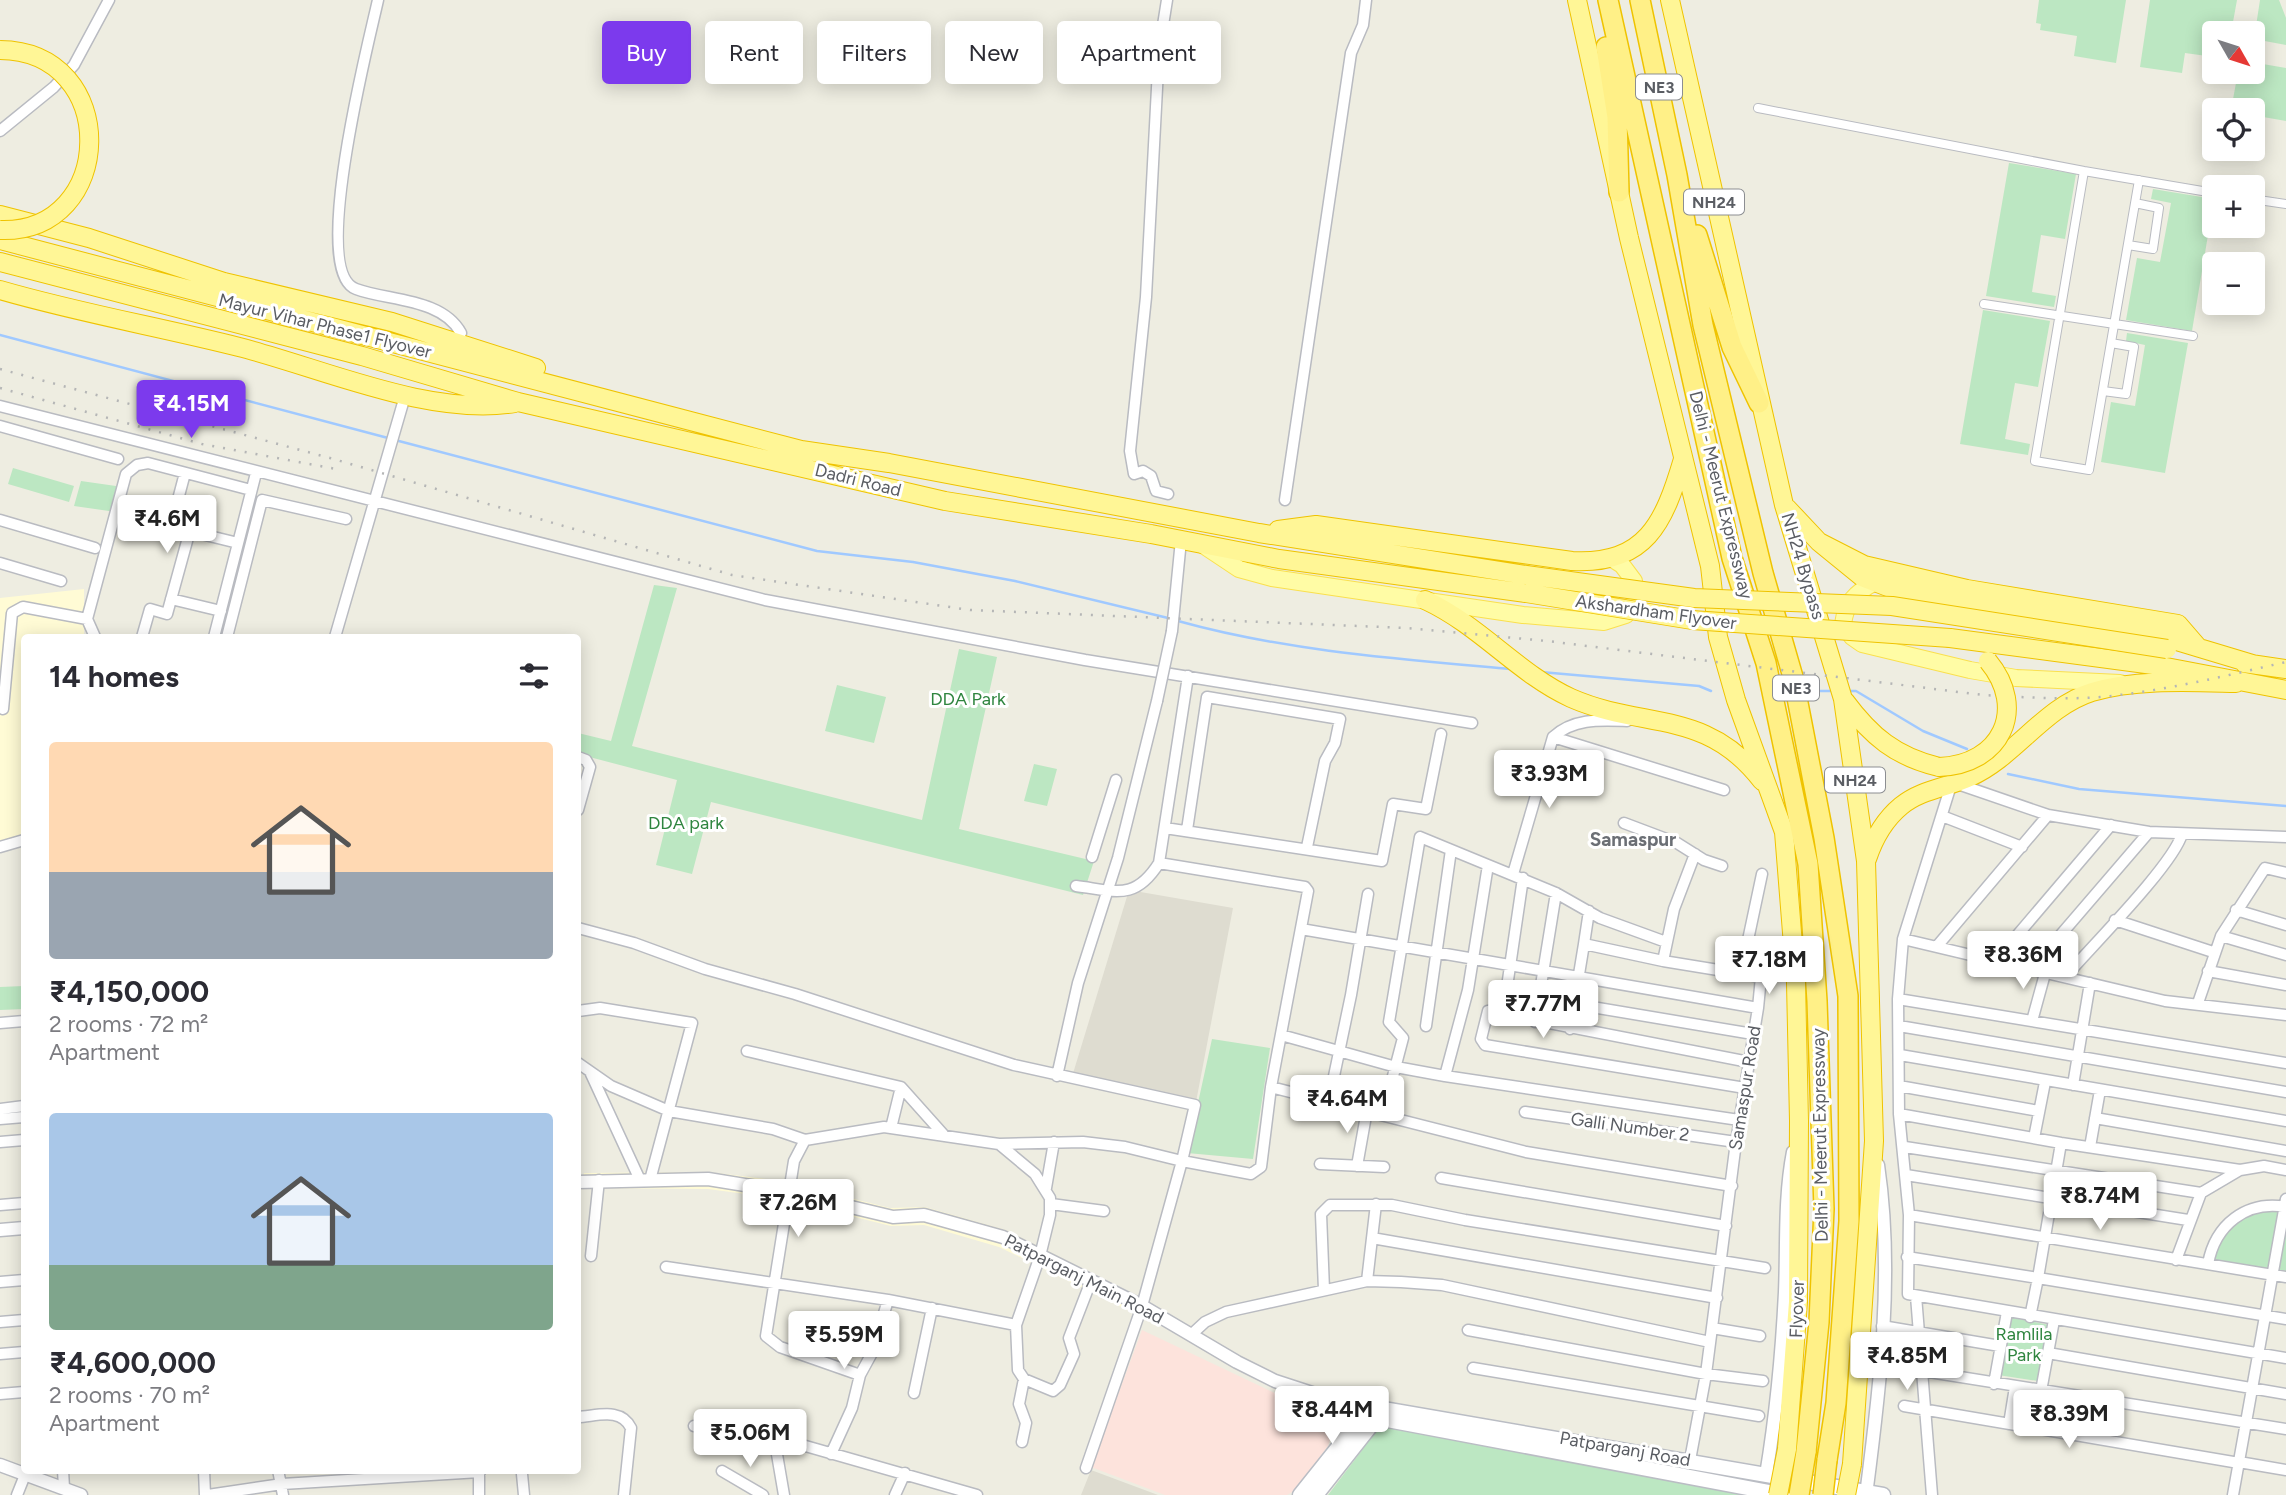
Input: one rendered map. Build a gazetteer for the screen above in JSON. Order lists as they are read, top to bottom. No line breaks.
{"streets":{"highway":["NE3","NH24","Mayur Vihar Phase1 Flyover","Dadri Road","Delhi - Meerut Expressway","NH24 Bypass","Akshardham Flyover","Flyover"],"main road":["Patparganj Road"],"street":["Samaspur Road","Galli Number 2","Patparganj Main Road"]},"crossings":[["Mayur Vihar Phase1 Flyover","Dadri Road"],["Dadri Road","Akshardham Flyover"],["Samaspur Road","Galli Number 2"],["Samaspur Road","Patparganj Road"],["Patparganj Main Road","Patparganj Road"]],"districts":["Samaspur"],"parks":["DDA Park","DDA park","Ramlila Park"],"north":"bottom right","page":{"map_buttons":["+","−"],"chip":["Buy","Rent","Filters","New","Apartment"],"price":["₹4.15M","₹4.6M","₹3.93M","₹8.36M","₹7.18M","₹7.77M","₹4.64M","₹8.74M","₹7.26M","₹5.59M","₹4.85M","₹8.44M","₹8.39M","₹5.06M"],"heading":"14 homes","list":[{"name":"₹4,150,000","note":"2 rooms · 72 m² · Apartment"},{"name":"₹4,600,000","note":"2 rooms · 70 m² · Apartment"}]}}
